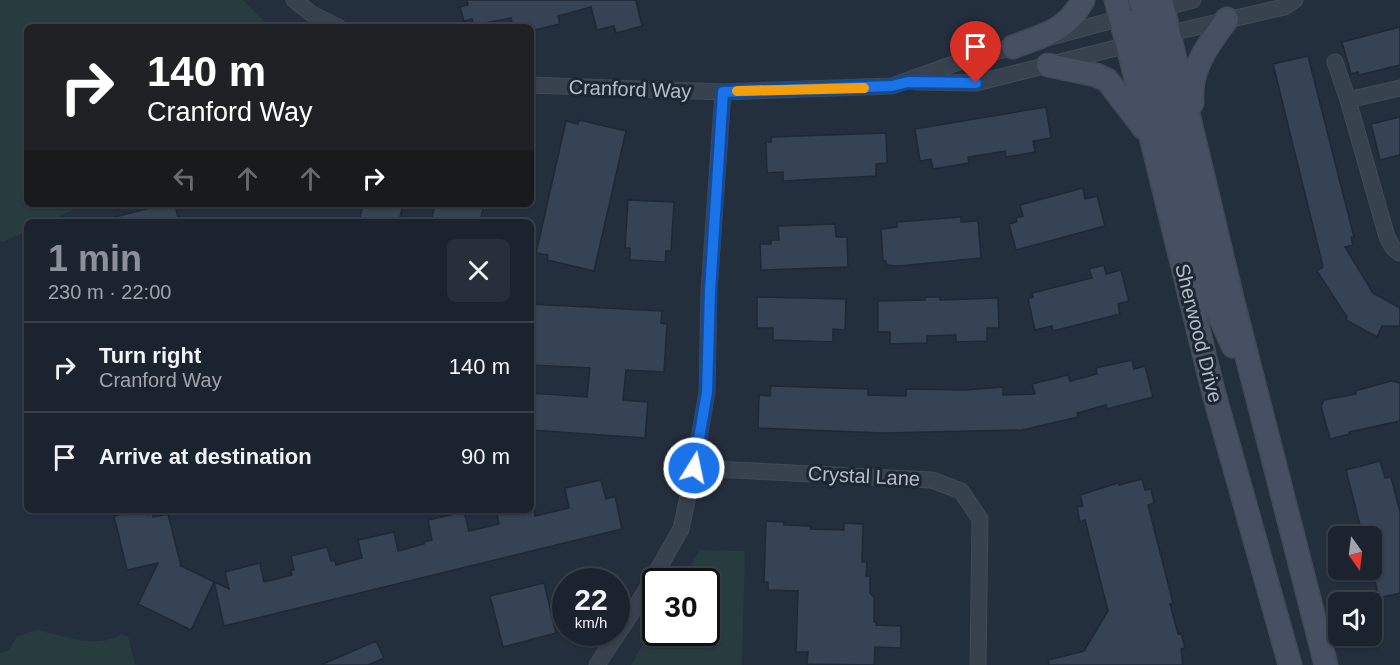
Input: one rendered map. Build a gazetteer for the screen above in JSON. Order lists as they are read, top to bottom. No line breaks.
{"streets":{"main road":["Sherwood Drive"],"street":["Cranford Way","Crystal Lane"]},"crossings":[["Cranford Way","Sherwood Drive"]],"north":"bottom","page":{"turn":["140 m","Cranford Way"],"heading":["1 min","230 m · 22:00"],"list":[{"name":"Turn right","note":"Cranford Way","value":"140 m"},{"name":"Arrive at destination","value":"90 m"}],"speed":"22 km/h","limit":"30"}}
